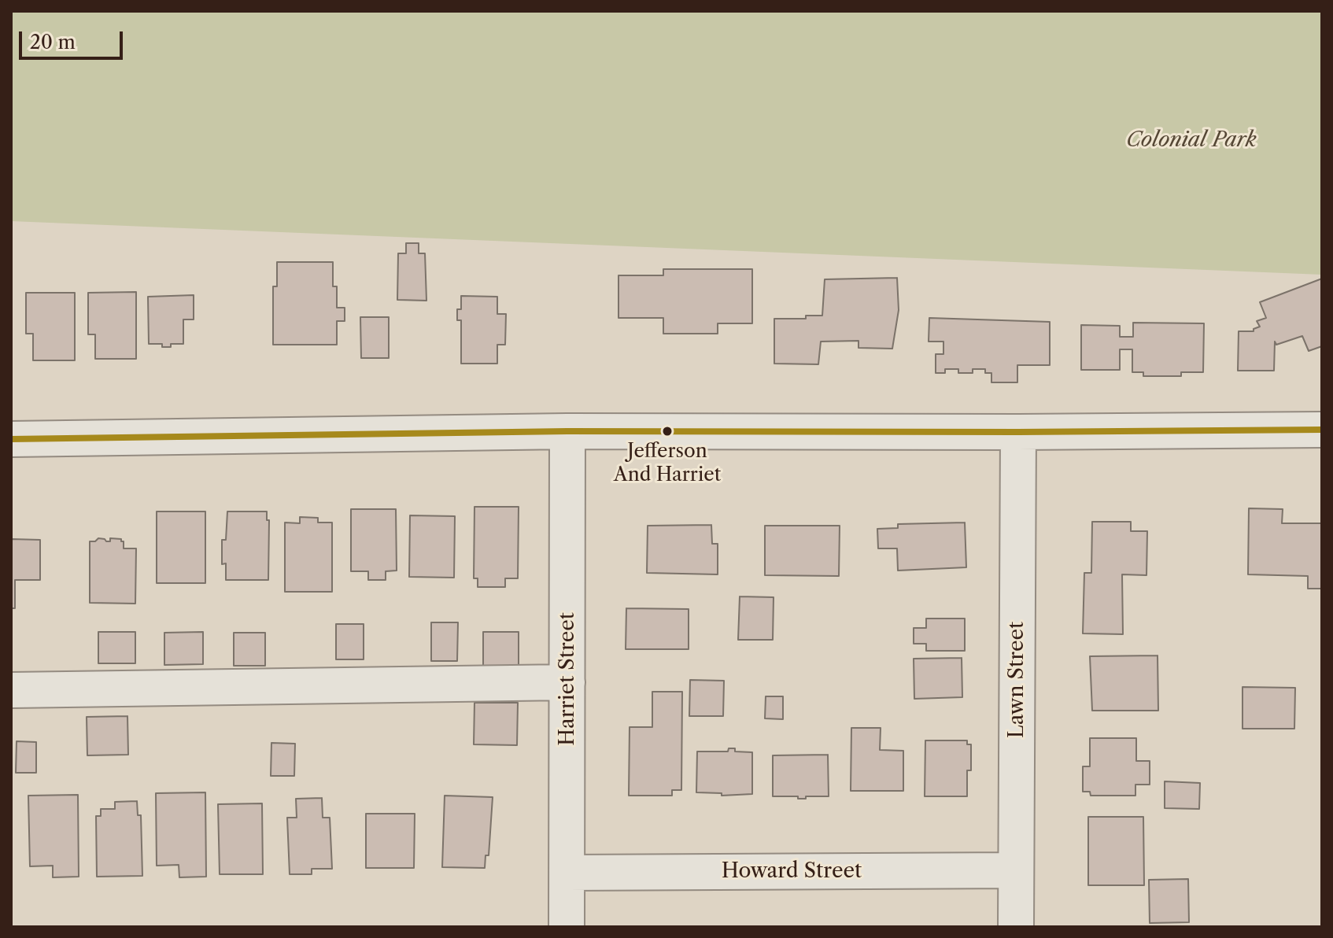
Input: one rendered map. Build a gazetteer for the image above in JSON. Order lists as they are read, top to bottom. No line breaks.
{"streets":{"street":["Harriet Street","Lawn Street","Howard Street"]},"crossings":[["Harriet Street","Howard Street"],["Lawn Street","Howard Street"]],"parks":["Colonial Park"],"places":["Jefferson And Harriet"],"scale_bar":"20 m"}
